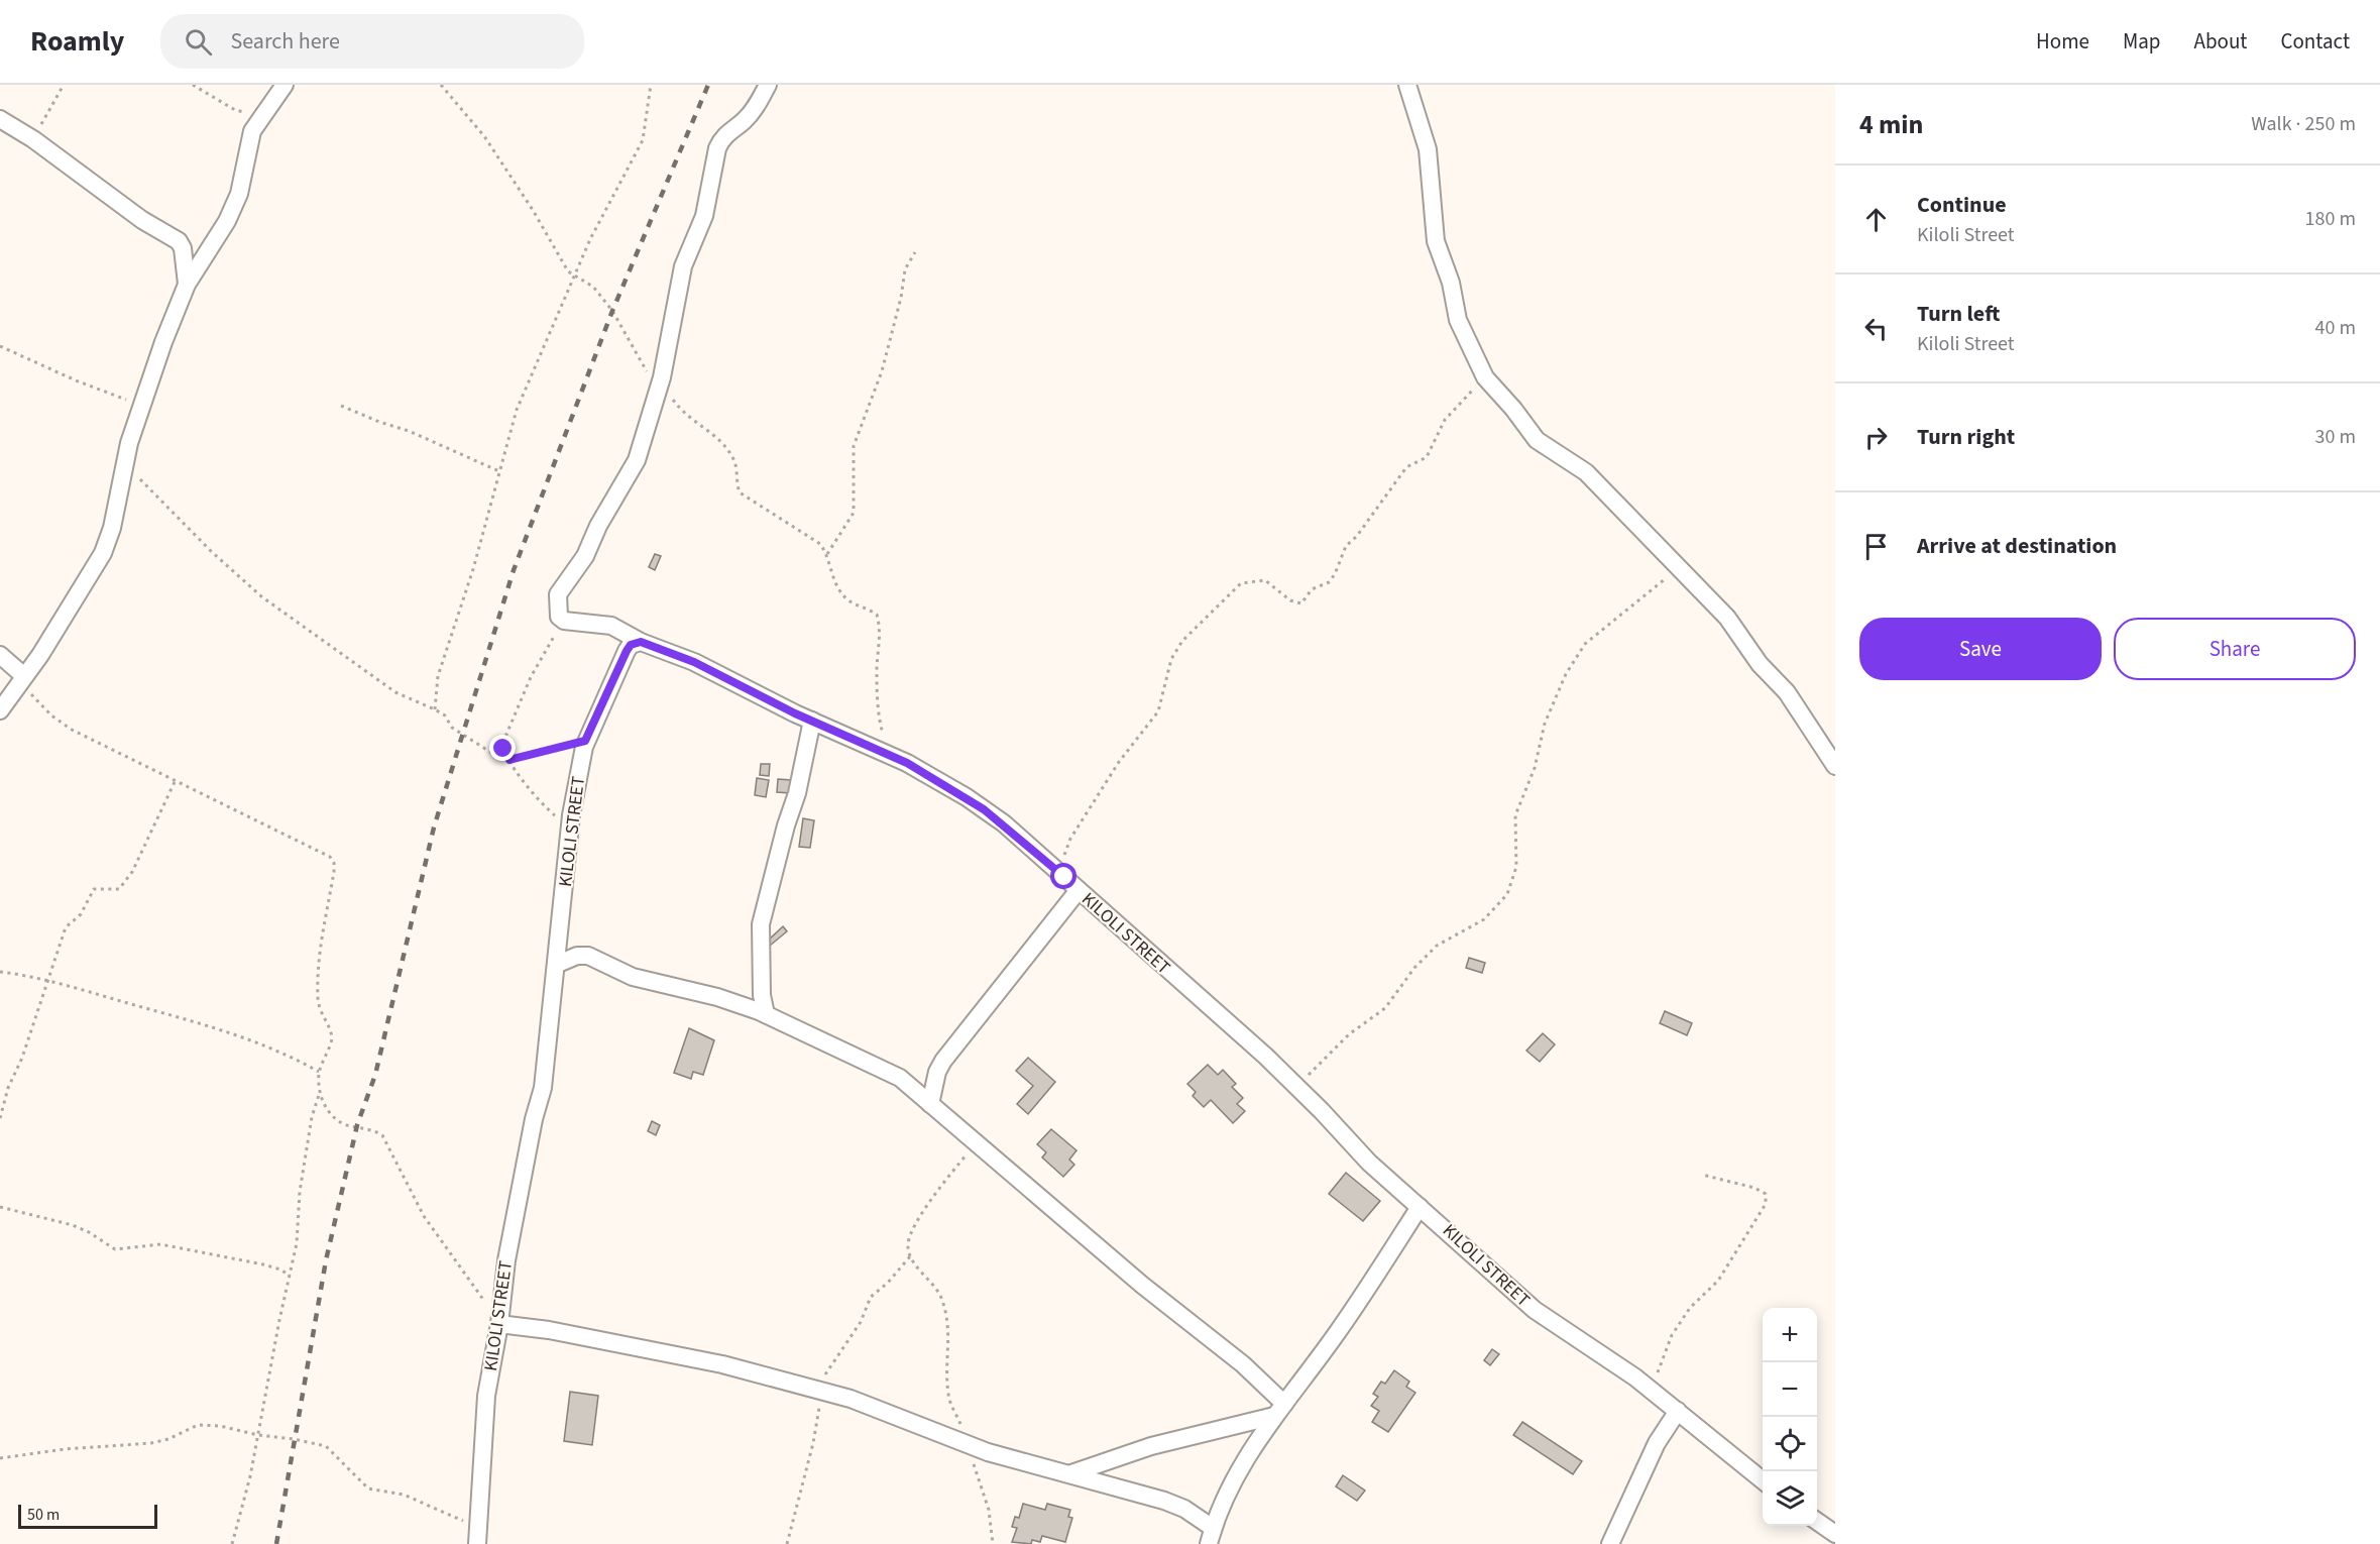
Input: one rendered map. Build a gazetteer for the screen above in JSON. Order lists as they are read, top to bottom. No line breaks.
{"streets":{"street":["KILOLI STREET"]},"scale_bar":"50 m","page":{"header":"Roamly","search":"Search here","nav":["Home","Map","About","Contact"],"heading":["4 min","Walk · 250 m"],"list":[["Continue","Kiloli Street","180 m"],["Turn left","Kiloli Street","40 m"],["Turn right","30 m"],"Arrive at destination"],"buttons":["Save","Share"],"map_buttons":["+","−"],"scale":"50 m"}}
